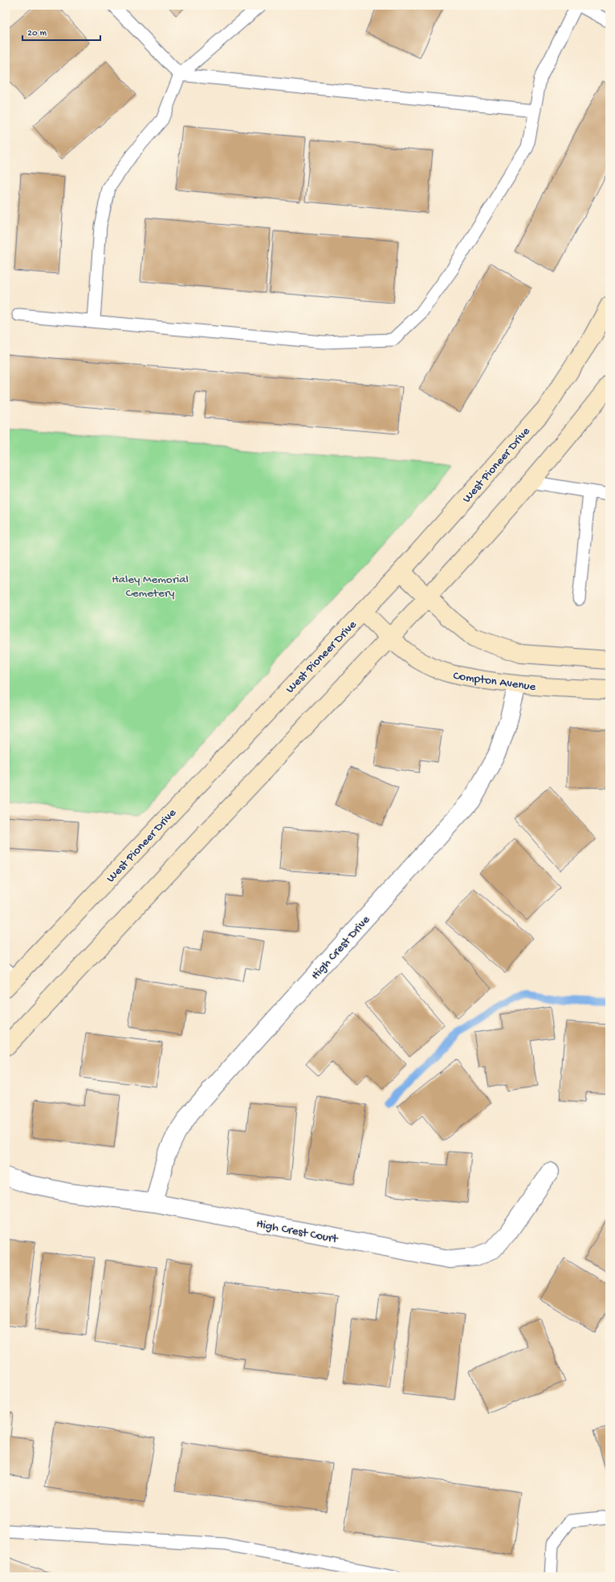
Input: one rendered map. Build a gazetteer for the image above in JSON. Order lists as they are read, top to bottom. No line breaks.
{"streets":{"main road":["West Pioneer Drive","Compton Avenue"],"street":["High Crest Drive","High Crest Court"]},"crossings":[["West Pioneer Drive","Compton Avenue"],["Compton Avenue","High Crest Drive"],["High Crest Drive","High Crest Court"]],"parks":["Haley Memorial Cemetery"],"scale_bar":"20 m"}
